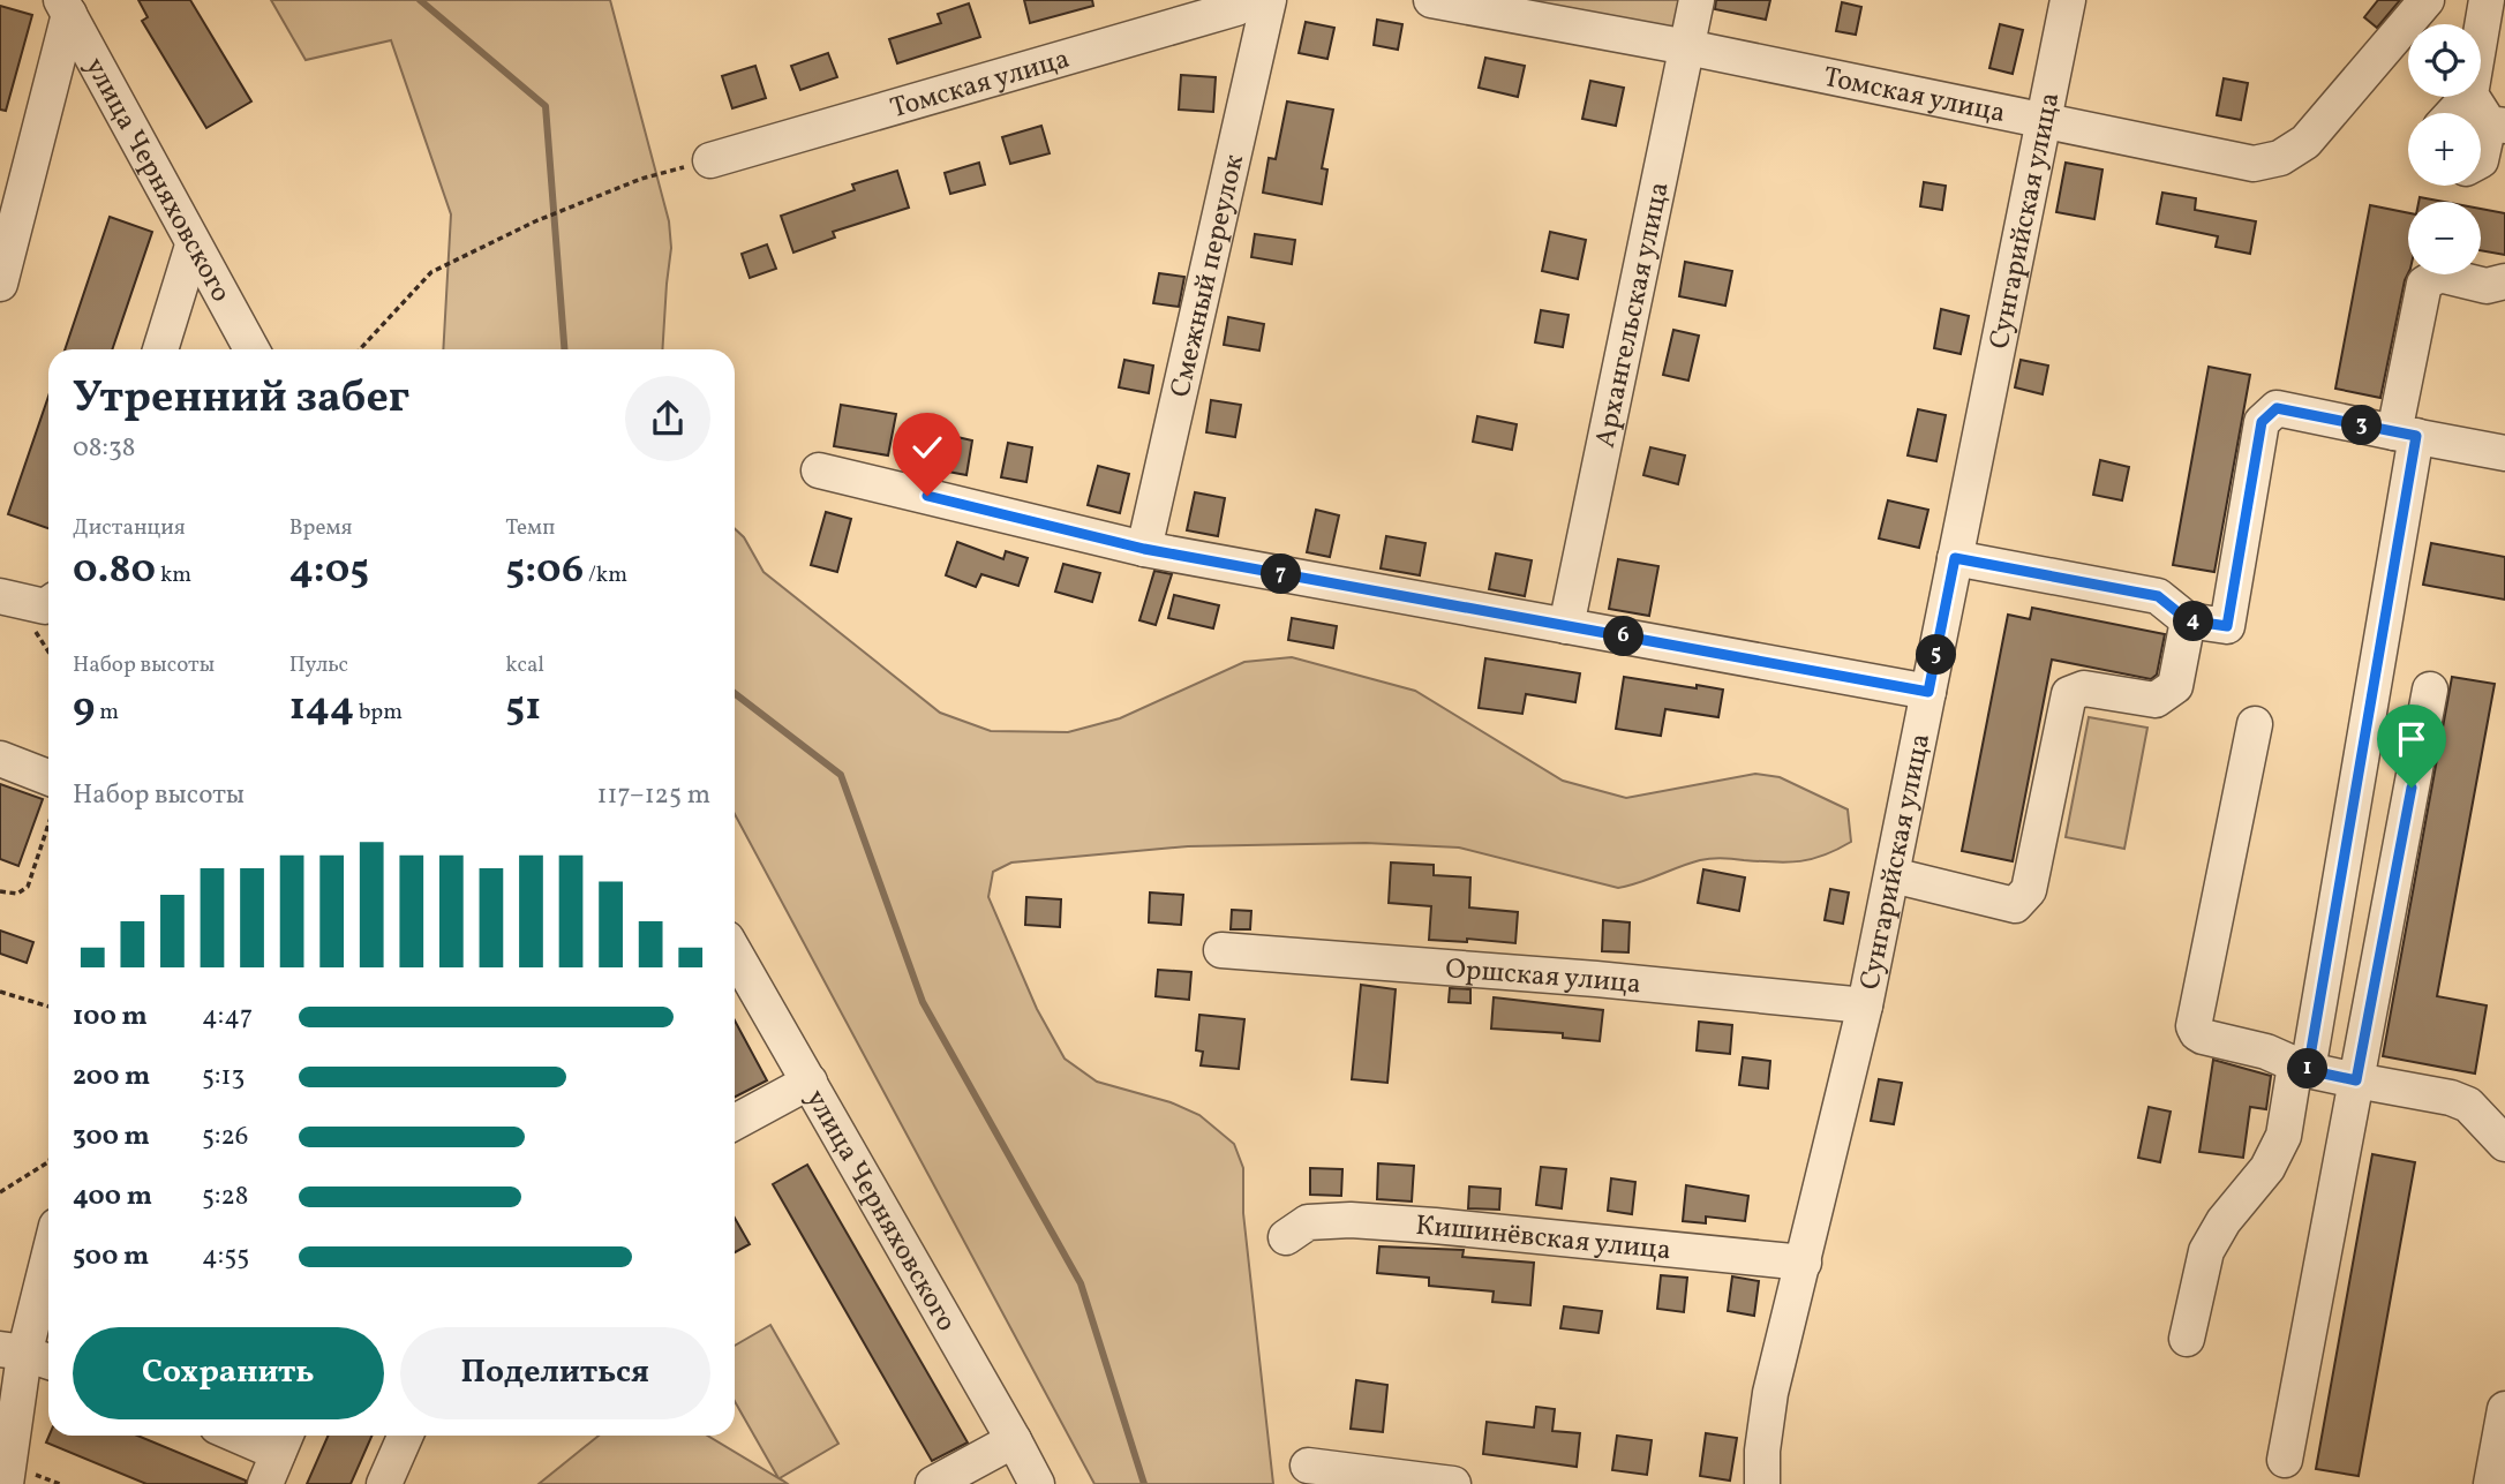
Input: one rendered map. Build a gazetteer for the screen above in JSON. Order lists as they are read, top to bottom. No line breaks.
{"streets":{"street":["Томская улица","улица Черняховского","Сунгарийская улица","Смежный переулок","Архангельская улица","Оршская улица","Кишинёвская улица"]},"crossings":[["Томская улица","Сунгарийская улица"],["Томская улица","Архангельская улица"],["Сунгарийская улица","Оршская улица"],["Сунгарийская улица","Кишинёвская улица"]],"page":{"map_buttons":["+","−"],"heading":["Утренний забег","08:38"],"pins":["3","7","4","6","5","1"],"stats":[["Дистанция","0.80 km"],["Время","4:05"],["Темп","5:06 /km"],["Набор высоты","9 m"],["Пульс","144 bpm"],["kcal","51"]],"chart":["Набор высоты","117–125 m"],"list":[{"name":"100 m","note":"4:47"},{"name":"200 m","note":"5:13"},{"name":"300 m","note":"5:26"},{"name":"400 m","note":"5:28"},{"name":"500 m","note":"4:55"}],"buttons":["Сохранить","Поделиться"]}}
